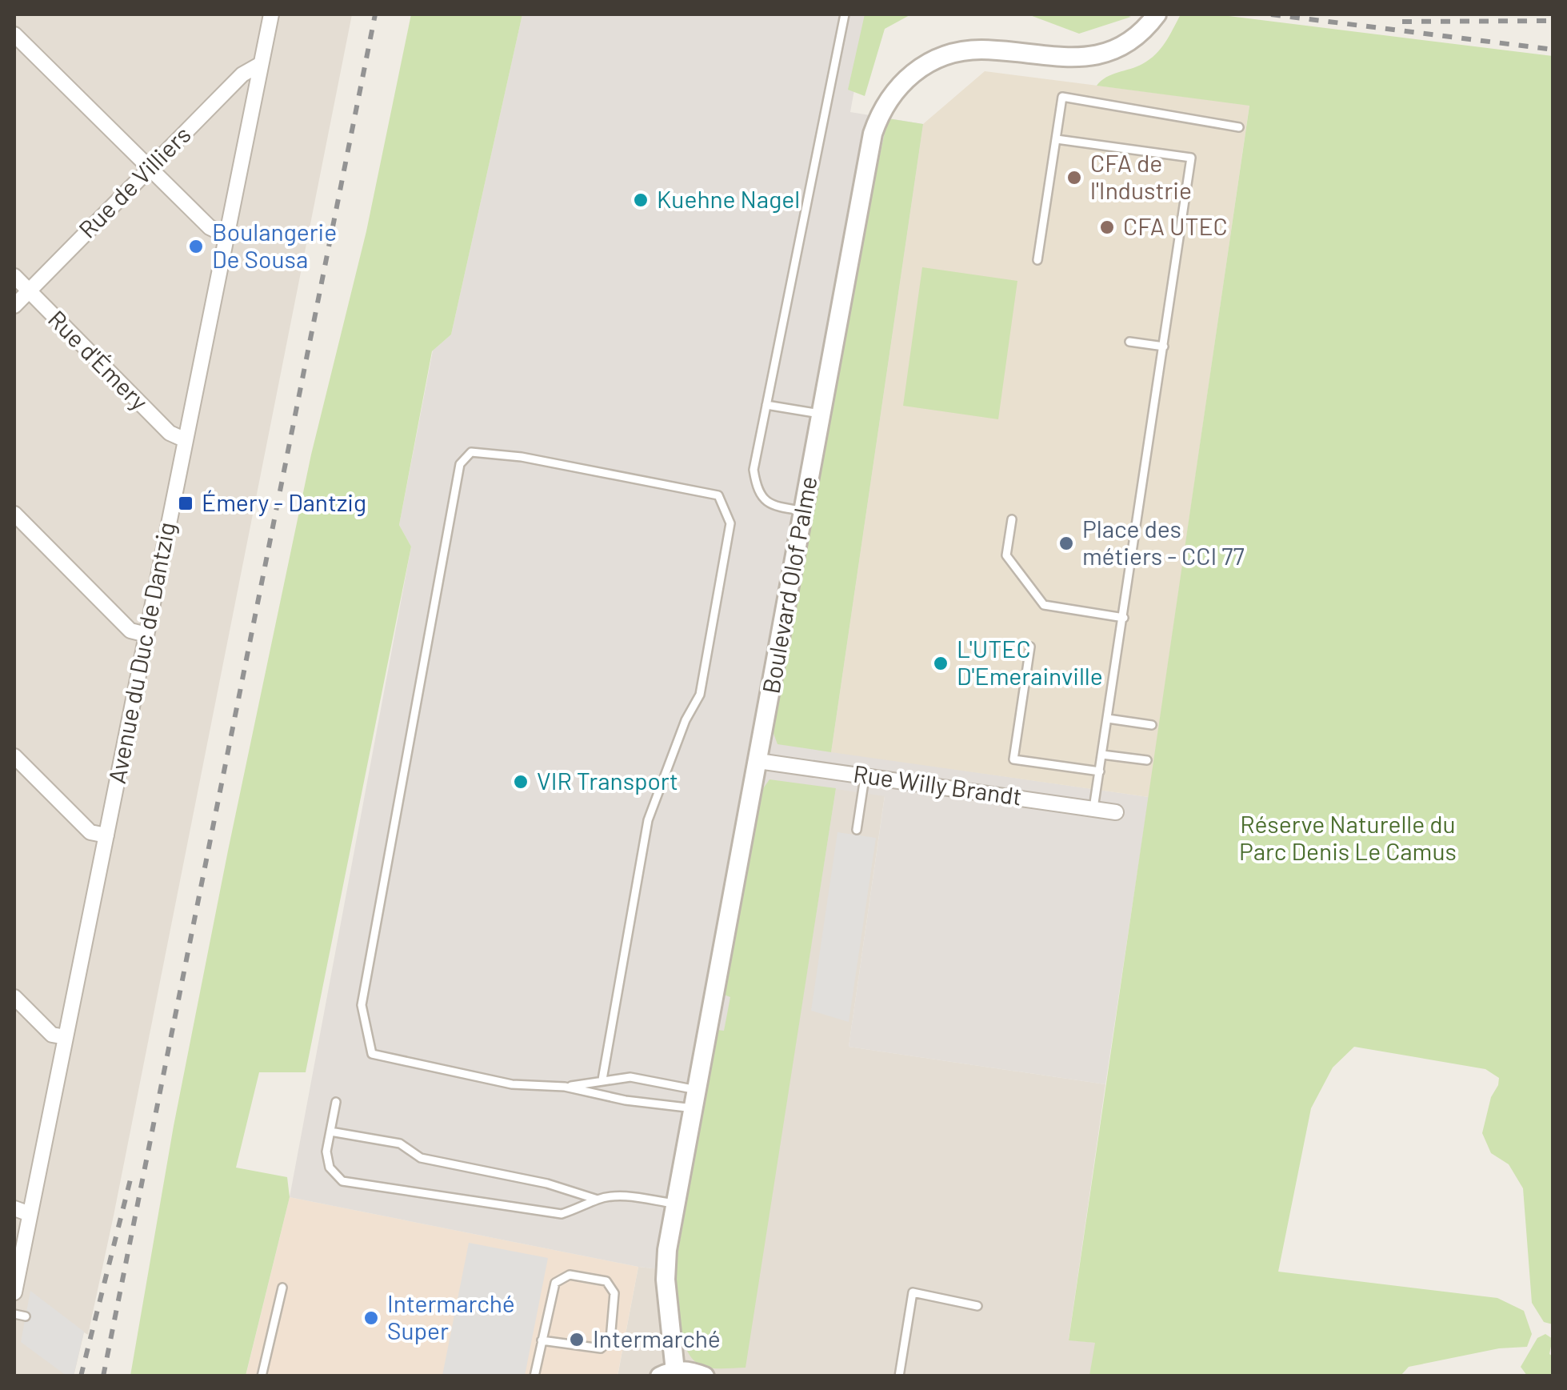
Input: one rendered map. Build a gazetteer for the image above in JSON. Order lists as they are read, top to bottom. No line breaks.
{"streets":{"street":["Rue de Villiers","Rue d'Émery","Boulevard Olof Palme","Avenue du Duc de Dantzig","Rue Willy Brandt"]},"crossings":[["Rue de Villiers","Rue d'Émery"],["Rue de Villiers","Avenue du Duc de Dantzig"],["Rue d'Émery","Avenue du Duc de Dantzig"],["Boulevard Olof Palme","Rue Willy Brandt"]],"parks":["Réserve Naturelle du Parc Denis Le Camus"],"places":{"other":["CFA de l'Industrie","Kuehne Nagel","CFA UTEC","Boulangerie De Sousa","Place des métiers - CCI 77","L'UTEC D'Emerainville","VIR Transport","Intermarché Super","Intermarché"],"transit":["Émery - Dantzig"]}}
